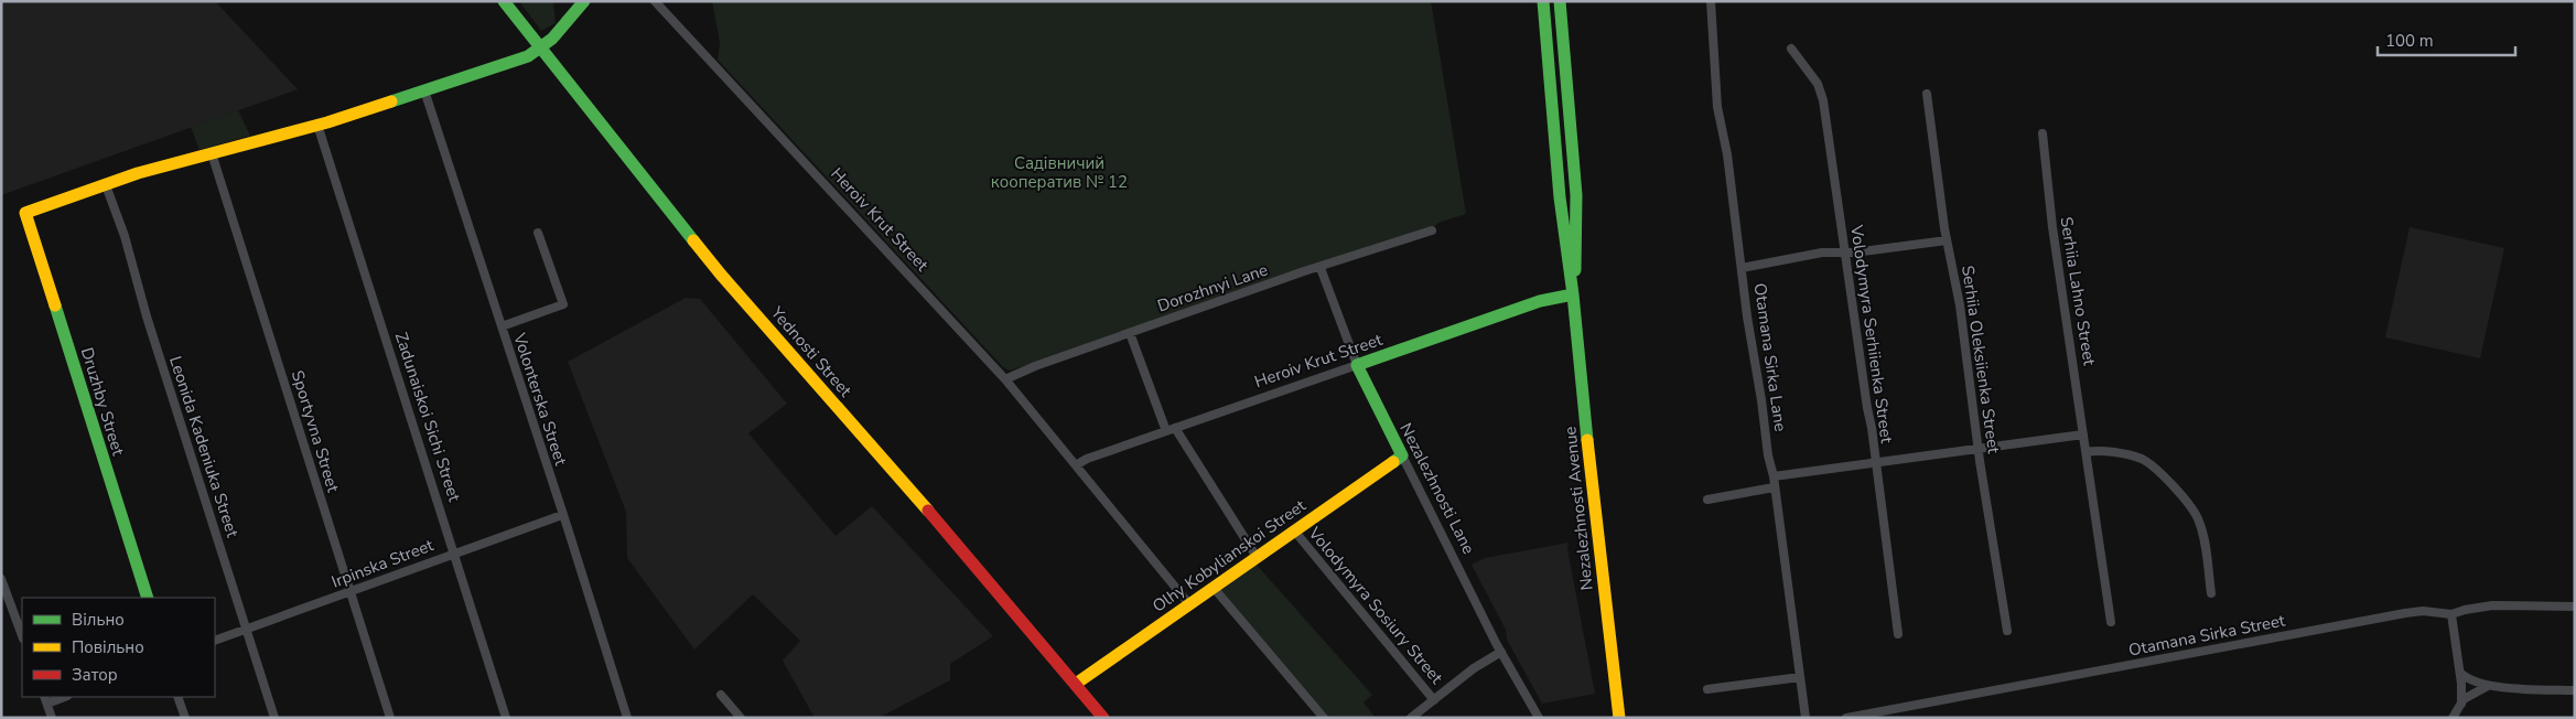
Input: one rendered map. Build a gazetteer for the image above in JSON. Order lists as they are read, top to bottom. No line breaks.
{"streets":{"main road":["Heroiv Krut Street","Yednosti Street","Druzhby Street","Nezalezhnosti Lane","Nezalezhnosti Avenue","Olhy Kobylianskoi Street"],"street":["Dorozhnyi Lane","Serhiia Lahno Street","Volodymyra Serhiienka Street","Otamana Sirka Lane","Serhiia Oleksiienka Street","Volonterska Street","Zadunaiskoi Sichi Street","Sportyvna Street","Leonida Kadeniuka Street","Irpinska Street","Volodymyra Sosiury Street","Otamana Sirka Street"]},"crossings":[["Heroiv Krut Street","Dorozhnyi Lane"],["Heroiv Krut Street","Nezalezhnosti Lane"],["Heroiv Krut Street","Nezalezhnosti Avenue"],["Heroiv Krut Street","Olhy Kobylianskoi Street"],["Dorozhnyi Lane","Nezalezhnosti Lane"],["Yednosti Street","Olhy Kobylianskoi Street"],["Volonterska Street","Irpinska Street"],["Druzhby Street","Leonida Kadeniuka Street"],["Zadunaiskoi Sichi Street","Irpinska Street"],["Sportyvna Street","Irpinska Street"],["Leonida Kadeniuka Street","Irpinska Street"],["Nezalezhnosti Lane","Olhy Kobylianskoi Street"],["Olhy Kobylianskoi Street","Volodymyra Sosiury Street"]],"parks":["Садівничий кооператив № 12"],"legend":["Вільно","Повільно","Затор"],"scale_bar":"100 m"}
